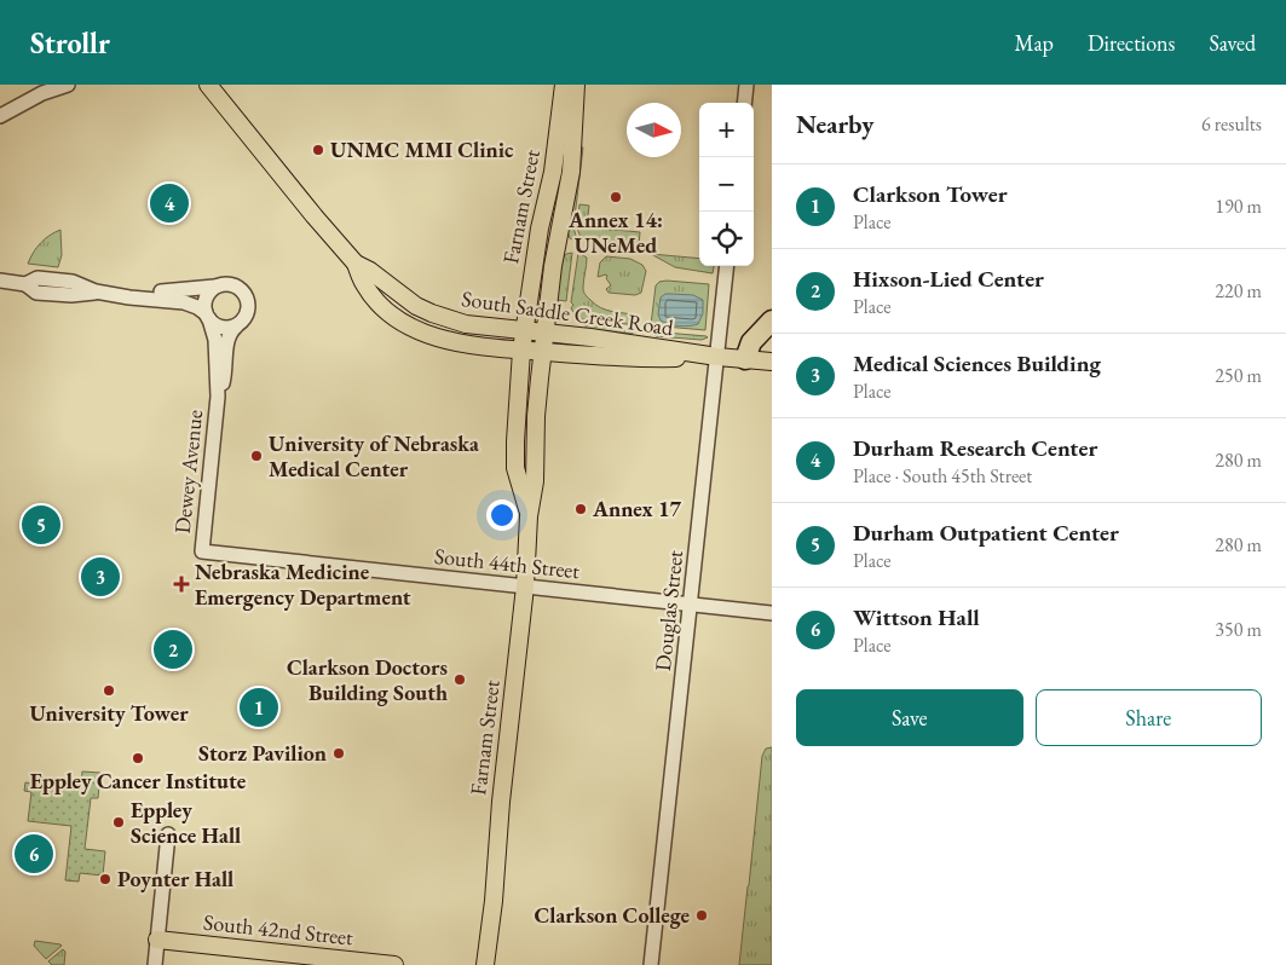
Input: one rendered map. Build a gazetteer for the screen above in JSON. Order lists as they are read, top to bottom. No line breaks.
{"streets":{"main road":["Farnam Street","South Saddle Creek Road","South 42nd Street"],"street":["Dewey Avenue","South 44th Street","Douglas Street"]},"crossings":[["Farnam Street","South Saddle Creek Road"],["Farnam Street","South 44th Street"],["South Saddle Creek Road","Douglas Street"],["Dewey Avenue","South 44th Street"],["South 44th Street","Douglas Street"]],"places":{"other":["UNMC MMI Clinic","Annex 14: UNeMed","University of Nebraska Medical Center","Annex 17","Clarkson Doctors Building South","University Tower","Storz Pavilion","Eppley Cancer Institute","Eppley Science Hall","Poynter Hall","Clarkson College"],"health":["Nebraska Medicine Emergency Department"]},"north":"right","page":{"header":"Strollr","nav":["Map","Directions","Saved"],"heading":["Nearby","6 results"],"map_buttons":["+","−"],"list":[{"mark":"1","name":"Clarkson Tower","note":"Place","value":"190 m"},{"mark":"2","name":"Hixson-Lied Center","note":"Place","value":"220 m"},{"mark":"3","name":"Medical Sciences Building","note":"Place","value":"250 m"},{"mark":"4","name":"Durham Research Center","note":"Place · South 45th Street","value":"280 m"},{"mark":"5","name":"Durham Outpatient Center","note":"Place","value":"280 m"},{"mark":"6","name":"Wittson Hall","note":"Place","value":"350 m"}],"pins":["4","5","3","2","1","6"],"buttons":["Save","Share"]}}
